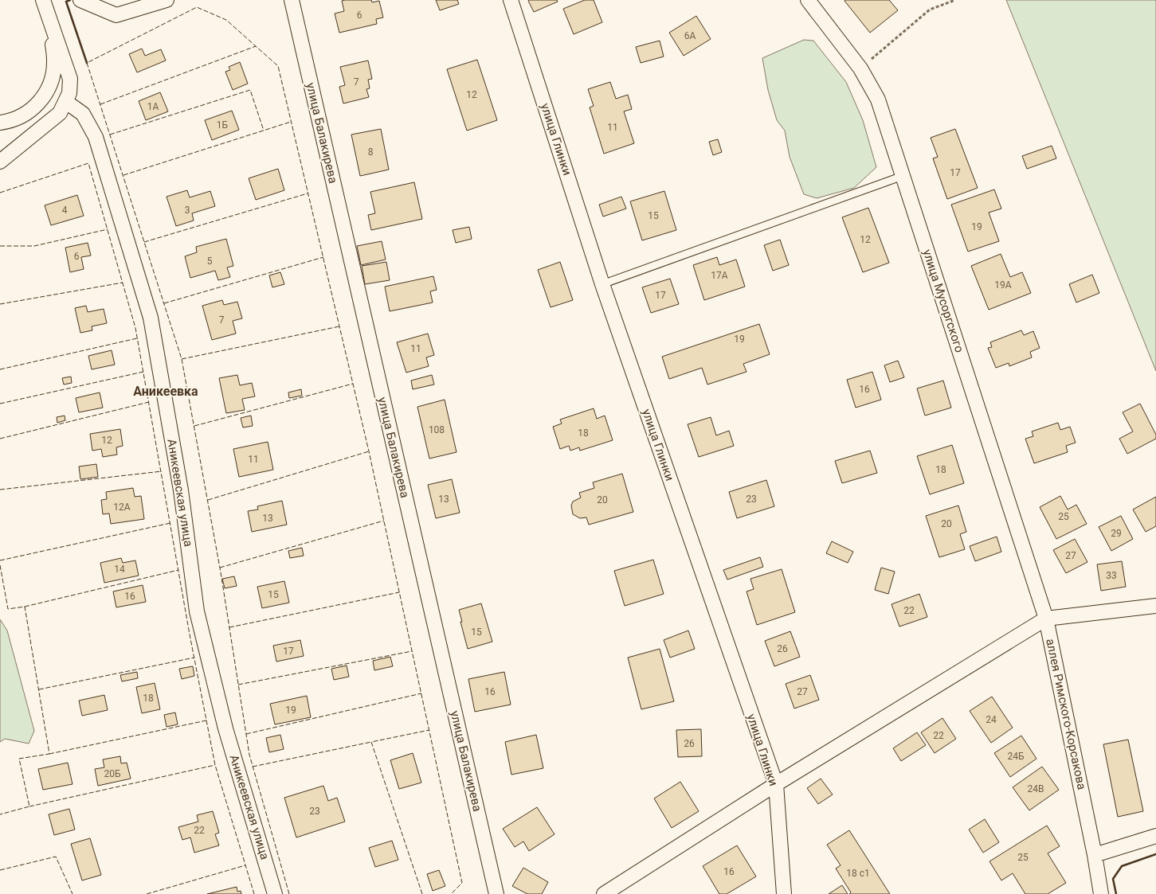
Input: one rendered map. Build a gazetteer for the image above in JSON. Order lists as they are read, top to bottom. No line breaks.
{"streets":{"street":["улица Балакирева","улица Глинки","улица Мусоргского","Аникеевская улица","аллея Римского-Корсакова"]},"crossings":[["улица Мусоргского","аллея Римского-Корсакова"]],"districts":["Аникеевка"],"house_numbers":["6","6А","7","12","1А","1Б","11","8","17","4","3","15","19","12","6","5","17А","19А","17","7","19","11","16","108","18","12","11","18","13","23","20","12А","25","13","20","29","27","14","33","15","16","22","15","26","17","16","27","18","19","24","22","26","24Б","20Б","24В","23","22","25","16","18 с1"]}
